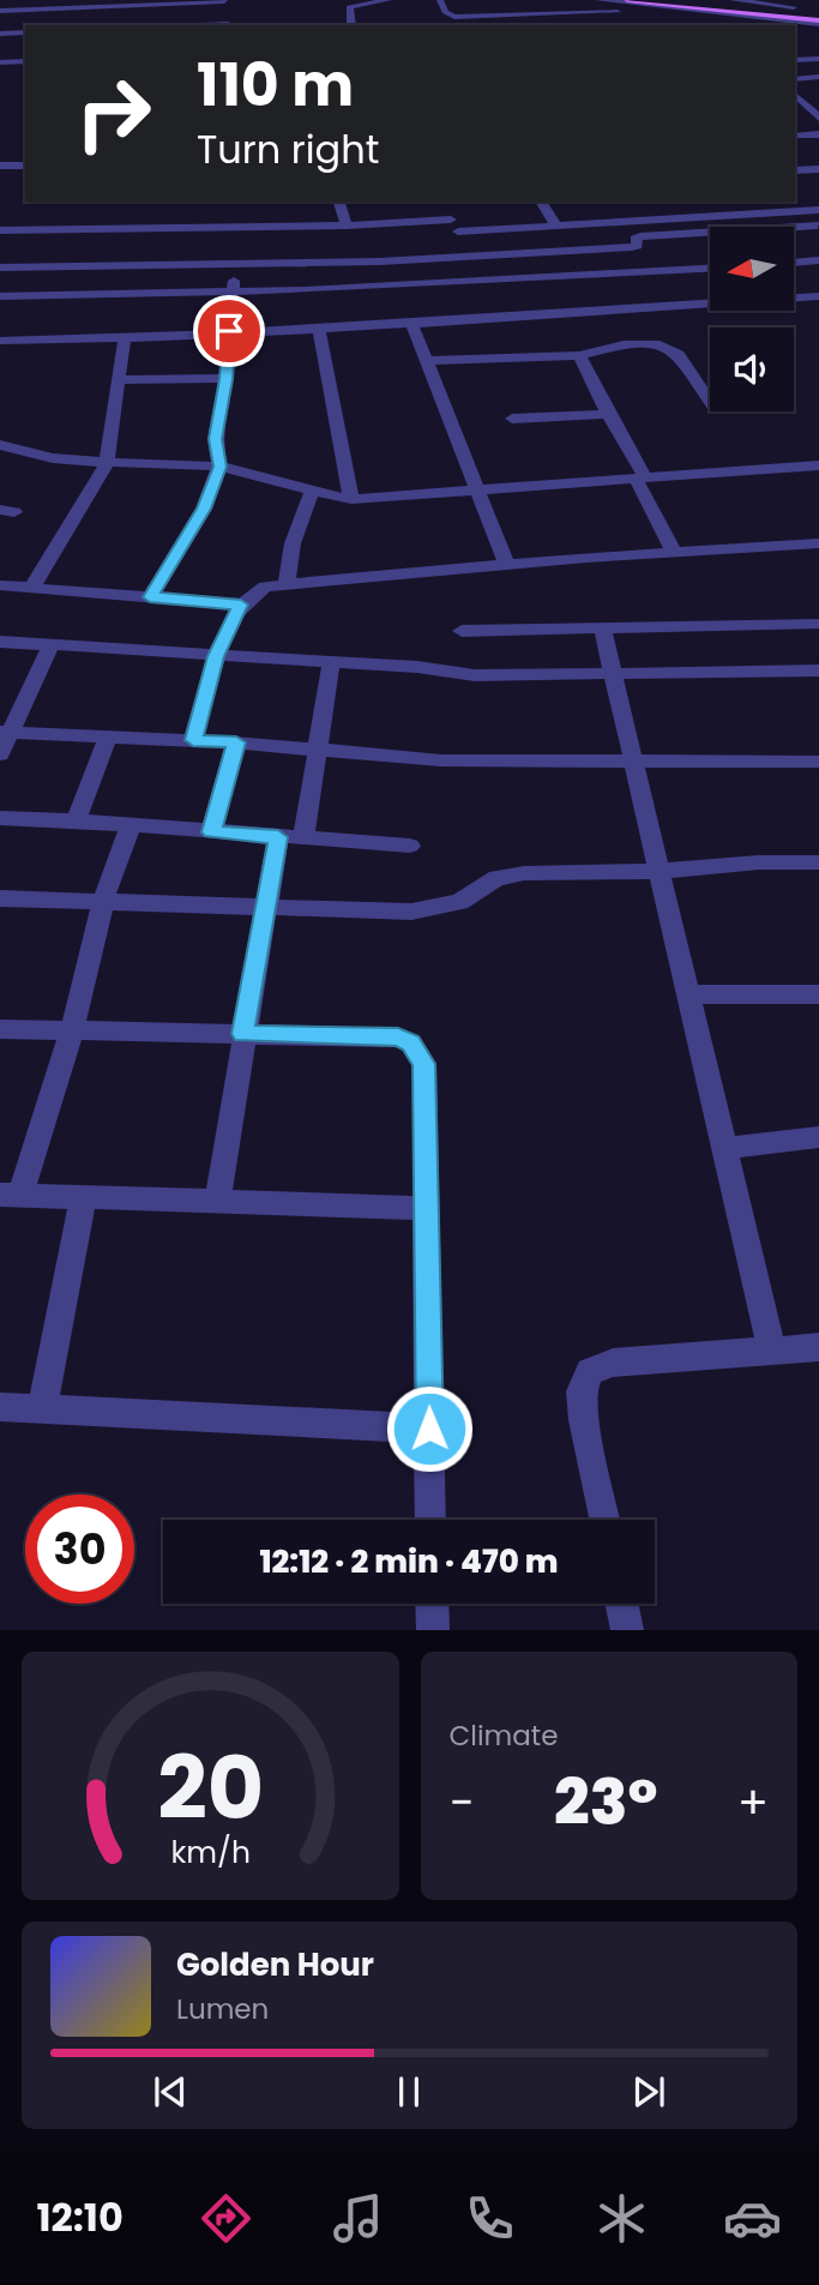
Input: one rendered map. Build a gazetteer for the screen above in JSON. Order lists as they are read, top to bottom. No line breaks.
{"north":"left","page":{"turn":["110 m","Turn right"],"limit":"30","trip":"12:12 · 2 min · 470 m","tile":"Climate","heat":["−","23°","+"],"song":["Golden Hour","Lumen"],"tabs":"12:10","gauge":["20","km/h"]}}
